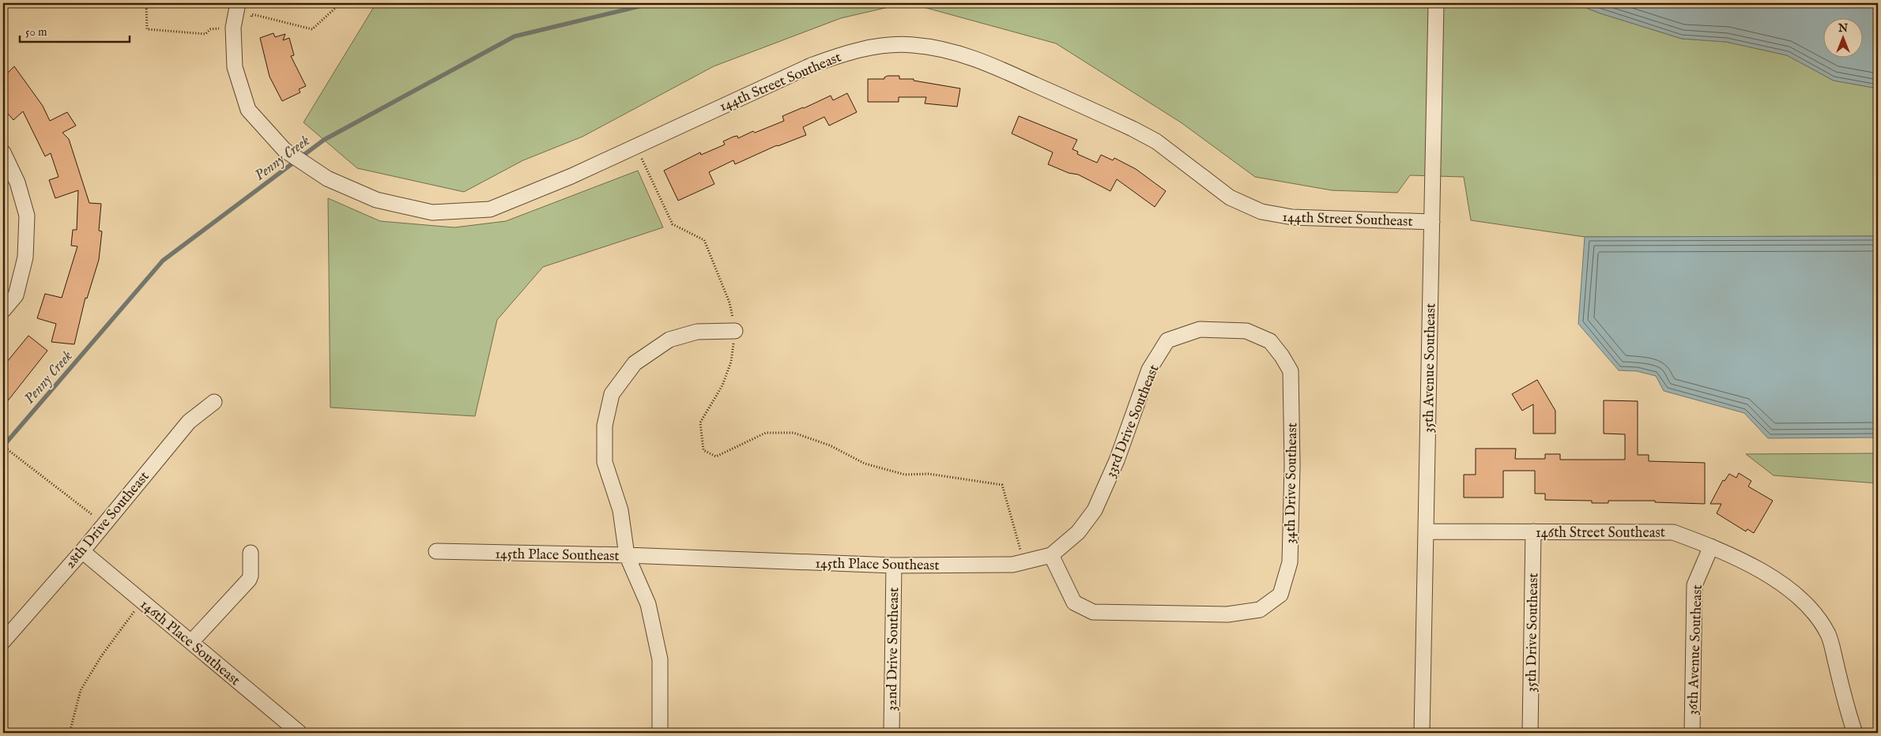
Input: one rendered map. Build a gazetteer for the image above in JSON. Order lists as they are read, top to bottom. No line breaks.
{"streets":{"street":["144th Street Southeast","35th Avenue Southeast","33rd Drive Southeast","34th Drive Southeast","28th Drive Southeast","146th Street Southeast","145th Place Southeast","35th Drive Southeast","146th Place Southeast","32nd Drive Southeast","36th Avenue Southeast"]},"crossings":[["144th Street Southeast","35th Avenue Southeast"],["35th Avenue Southeast","146th Street Southeast"],["33rd Drive Southeast","34th Drive Southeast"],["33rd Drive Southeast","145th Place Southeast"],["34th Drive Southeast","145th Place Southeast"],["28th Drive Southeast","146th Place Southeast"],["146th Street Southeast","35th Drive Southeast"],["146th Street Southeast","36th Avenue Southeast"],["145th Place Southeast","32nd Drive Southeast"]],"water":["Penny Creek"],"scale_bar":"50 m","north":"top"}
